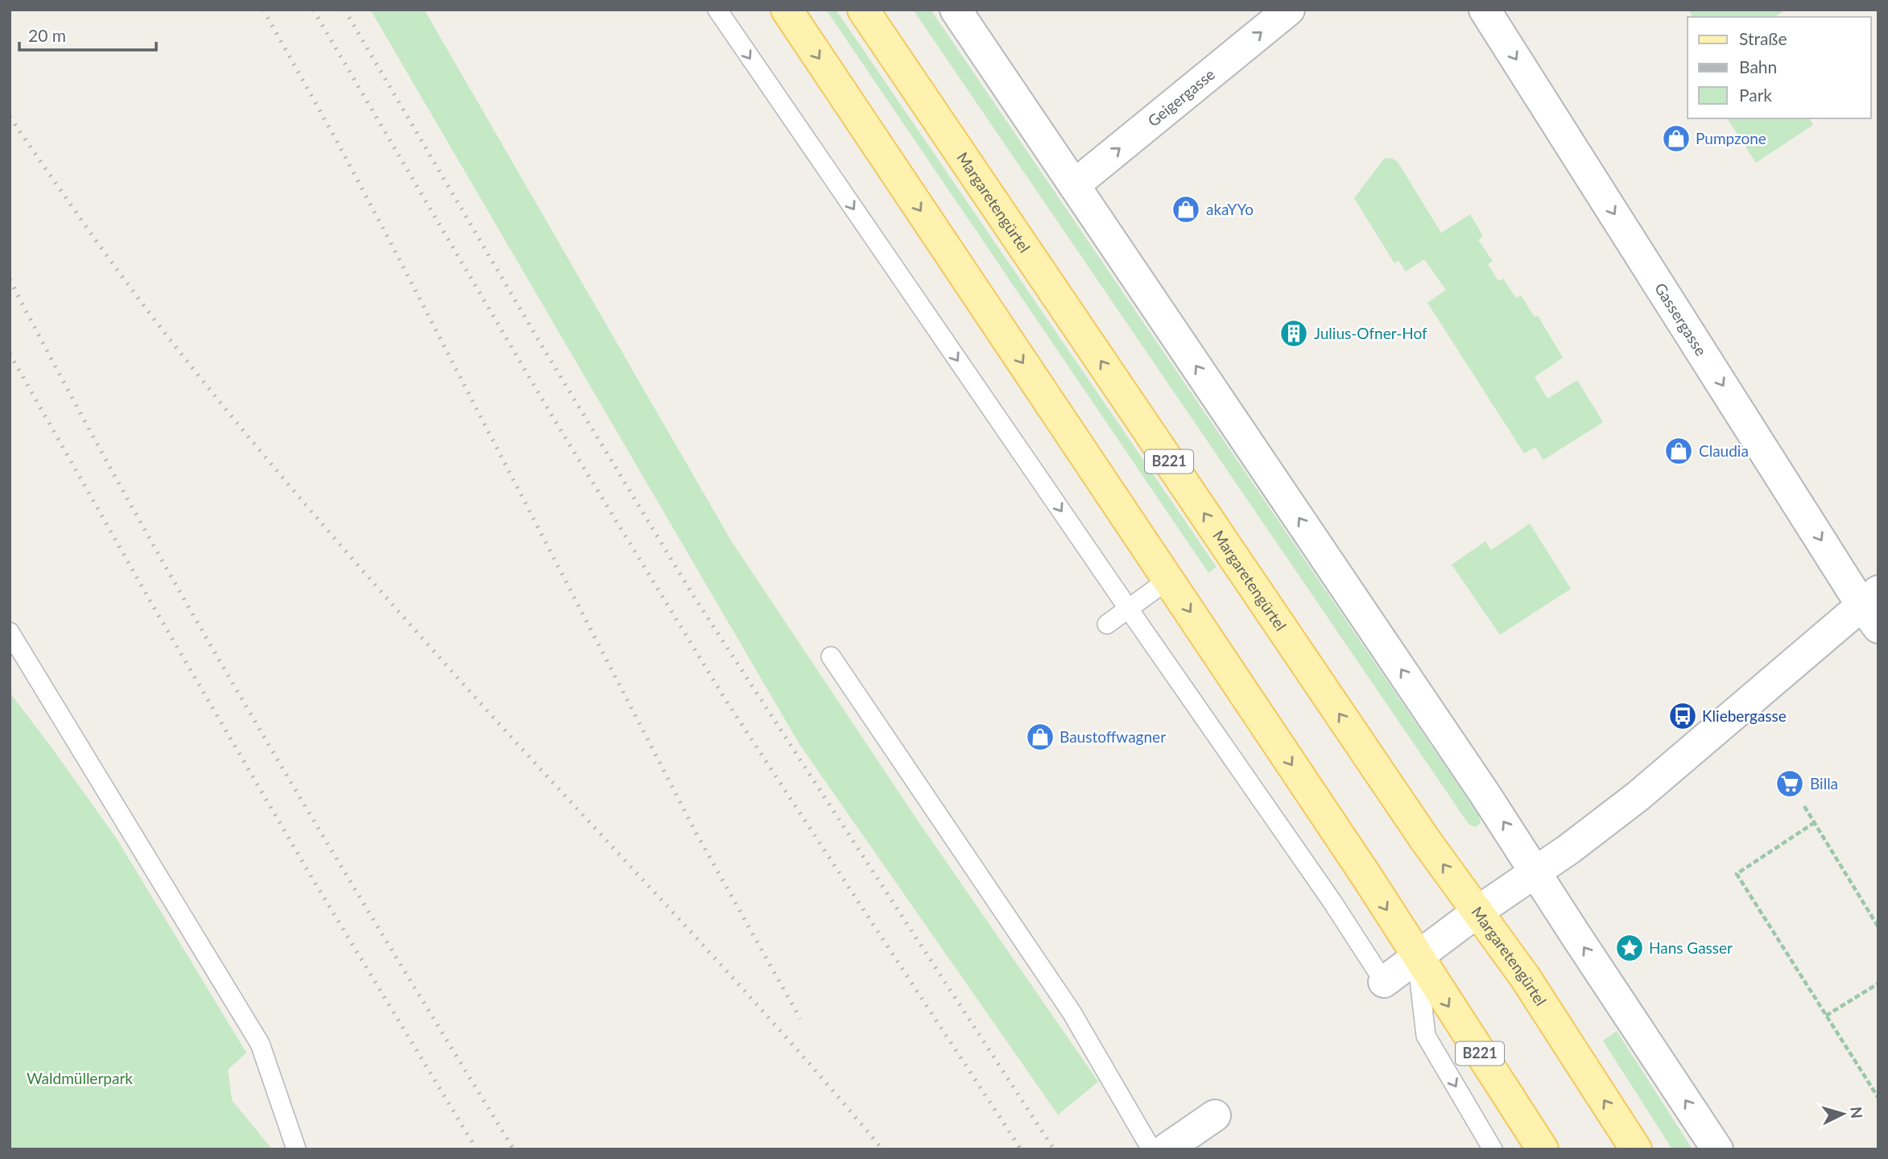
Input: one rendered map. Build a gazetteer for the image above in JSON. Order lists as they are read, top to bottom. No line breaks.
{"streets":{"main road":["Margaretengürtel","B221"],"street":["Geigergasse","Gassergasse"]},"one_way":["Geigergasse","Gassergasse"],"parks":["Waldmüllerpark"],"places":{"shop":["Pumpzone","akaYYo","Claudia","Baustoffwagner"],"building":["Julius-Ofner-Hof"],"bus stop":["Kliebergasse"],"supermarket":["Billa"],"place":["Hans Gasser"]},"legend":["Straße","Bahn","Park"],"scale_bar":"20 m","north":"right"}
